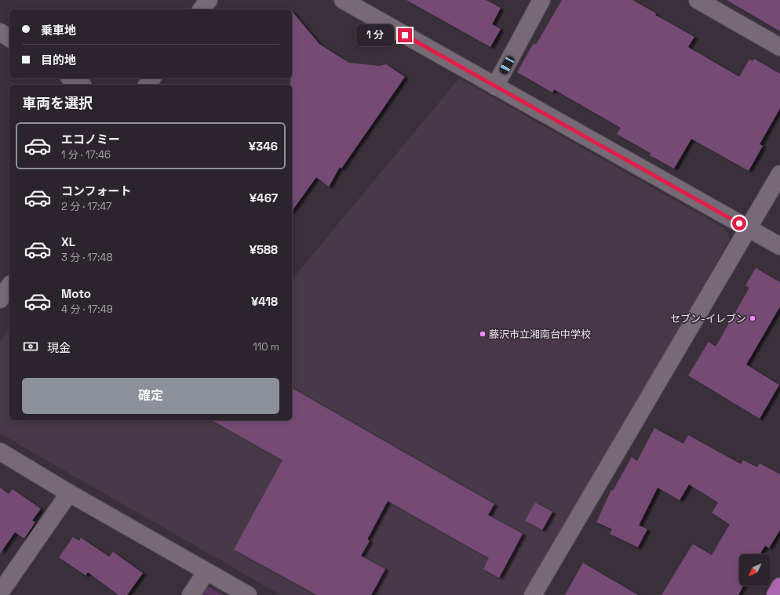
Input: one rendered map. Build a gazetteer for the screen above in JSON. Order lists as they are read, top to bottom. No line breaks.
{"places":["セブン-イレブン","藤沢市立湘南台中学校"],"north":"bottom left","page":{"banner":["乗車地","目的地"],"bubble":"1 分","heading":"車両を選択","list":[{"name":"エコノミー","note":"1 分 · 17:46","value":"¥346"},{"name":"コンフォート","note":"2 分 · 17:47","value":"¥467"},{"name":"XL","note":"3 分 · 17:48","value":"¥588"},{"name":"Moto","note":"4 分 · 17:49","value":"¥418"}],"pay":["現金","110 m"],"buttons":"確定"}}
